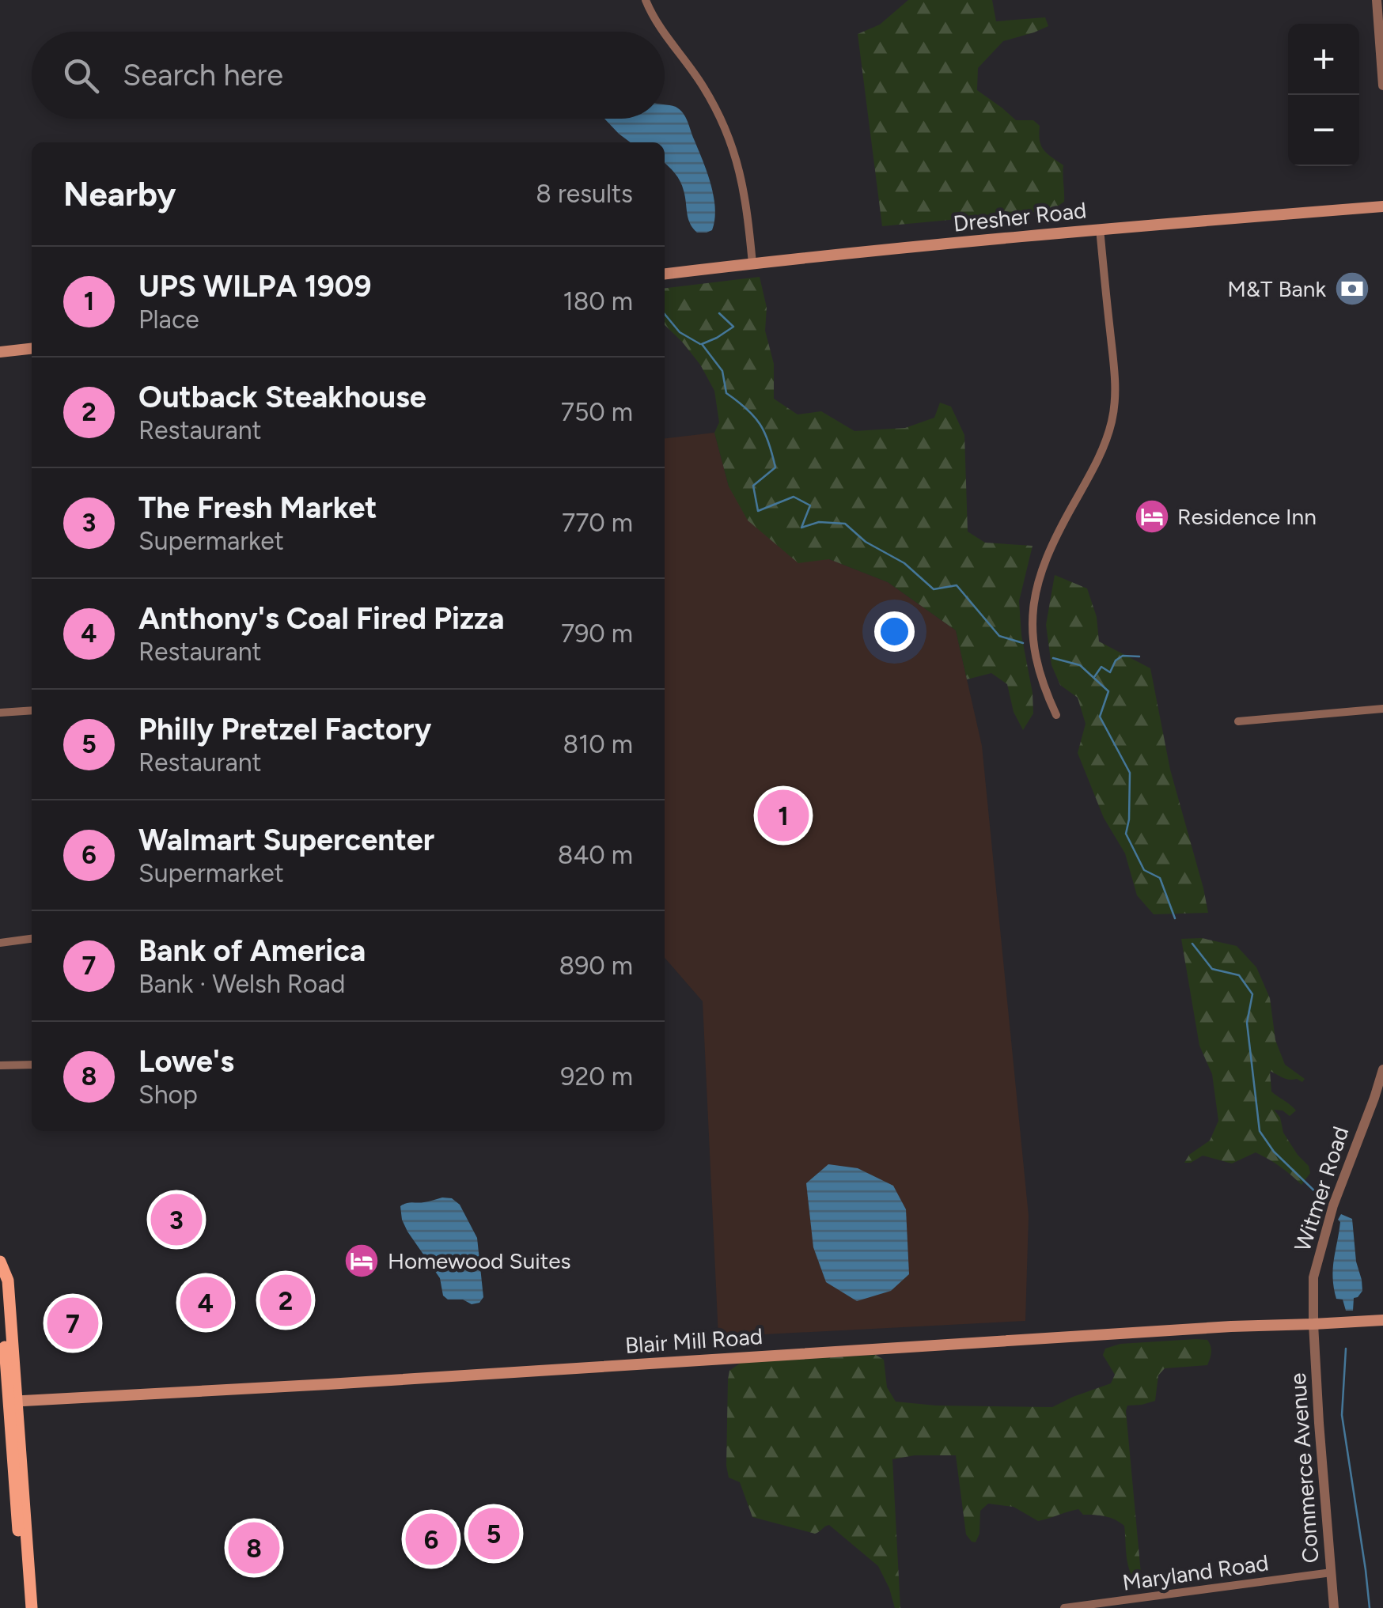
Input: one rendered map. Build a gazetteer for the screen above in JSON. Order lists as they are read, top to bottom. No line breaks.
{"streets":{"main road":["Dresher Road","Blair Mill Road"],"street":["Witmer Road","Commerce Avenue","Maryland Road"]},"crossings":[["Witmer Road","Blair Mill Road"],["Witmer Road","Commerce Avenue"],["Blair Mill Road","Commerce Avenue"],["Commerce Avenue","Maryland Road"]],"places":{"bank":["M&T Bank"],"hotel":["Residence Inn","Homewood Suites"]},"page":{"map_buttons":["+","−"],"search":"Search here","heading":["Nearby","8 results"],"list":[{"mark":"1","name":"UPS WILPA 1909","note":"Place","value":"180 m"},{"mark":"2","name":"Outback Steakhouse","note":"Restaurant","value":"750 m"},{"mark":"3","name":"The Fresh Market","note":"Supermarket","value":"770 m"},{"mark":"4","name":"Anthony's Coal Fired Pizza","note":"Restaurant","value":"790 m"},{"mark":"5","name":"Philly Pretzel Factory","note":"Restaurant","value":"810 m"},{"mark":"6","name":"Walmart Supercenter","note":"Supermarket","value":"840 m"},{"mark":"7","name":"Bank of America","note":"Bank · Welsh Road","value":"890 m"},{"mark":"8","name":"Lowe's","note":"Shop","value":"920 m"}],"pins":["1","3","2","4","7","5","6","8"]}}
